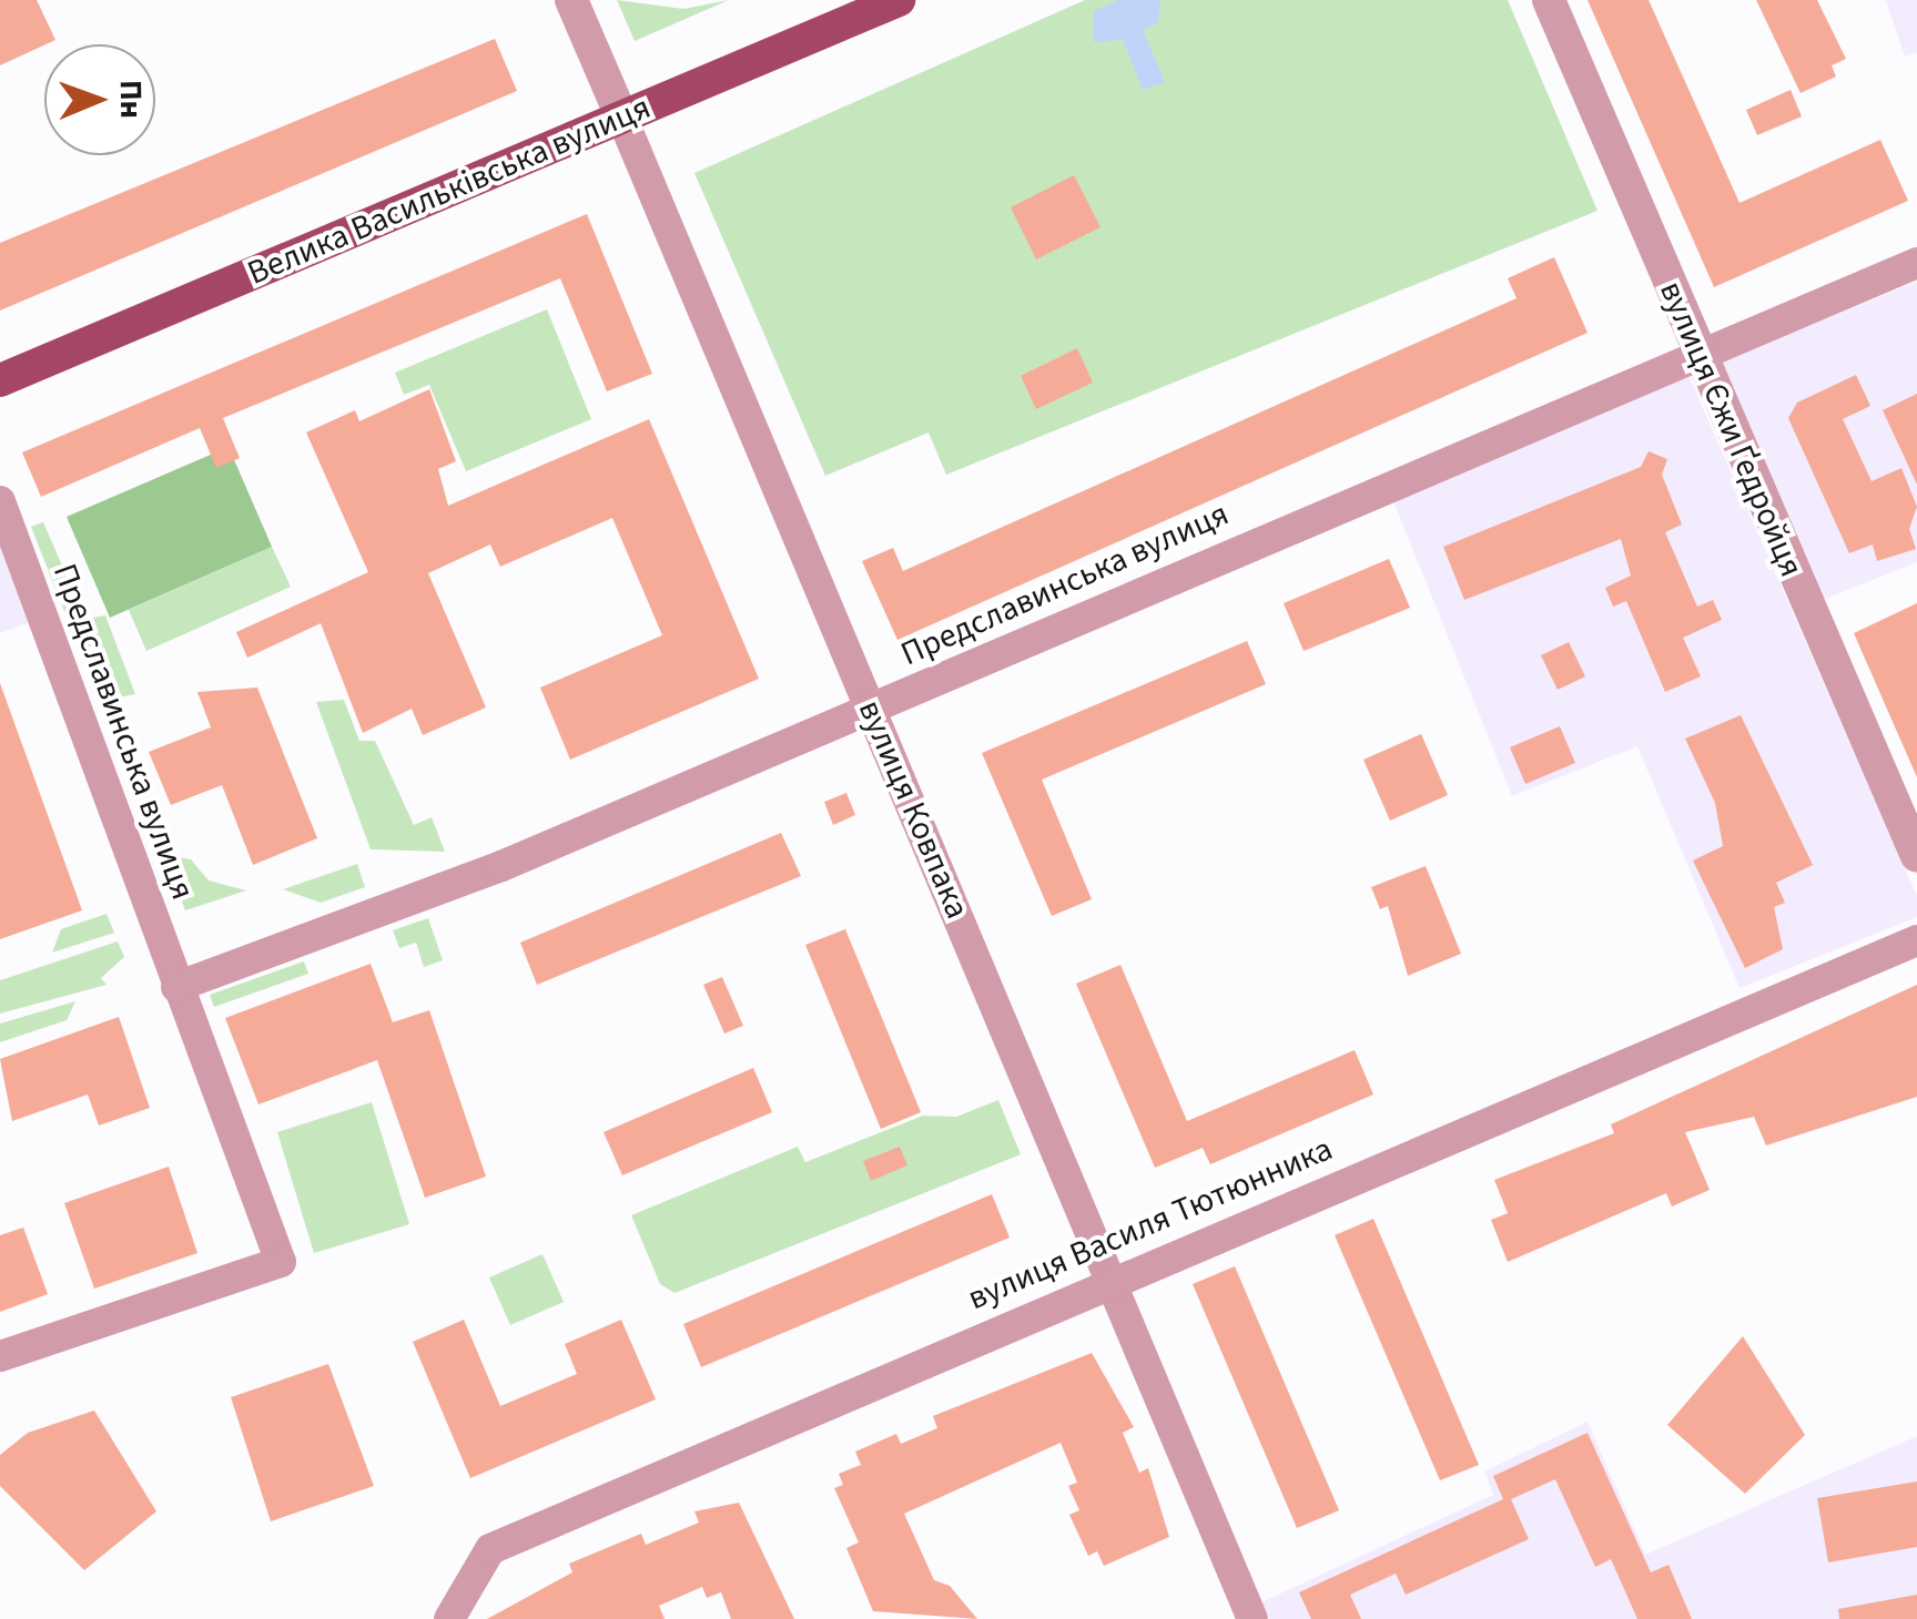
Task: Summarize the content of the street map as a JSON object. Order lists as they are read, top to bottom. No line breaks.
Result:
{"streets":{"main road":["Велика Васильківська вулиця"],"street":["вулиця Єжи Ґедройця","Предславинська вулиця","вулиця Ковпака","вулиця Василя Тютюнника"]},"crossings":[["Велика Васильківська вулиця","вулиця Ковпака"],["вулиця Єжи Ґедройця","Предславинська вулиця"],["Предславинська вулиця","вулиця Ковпака"],["вулиця Ковпака","вулиця Василя Тютюнника"]],"north":"right"}
